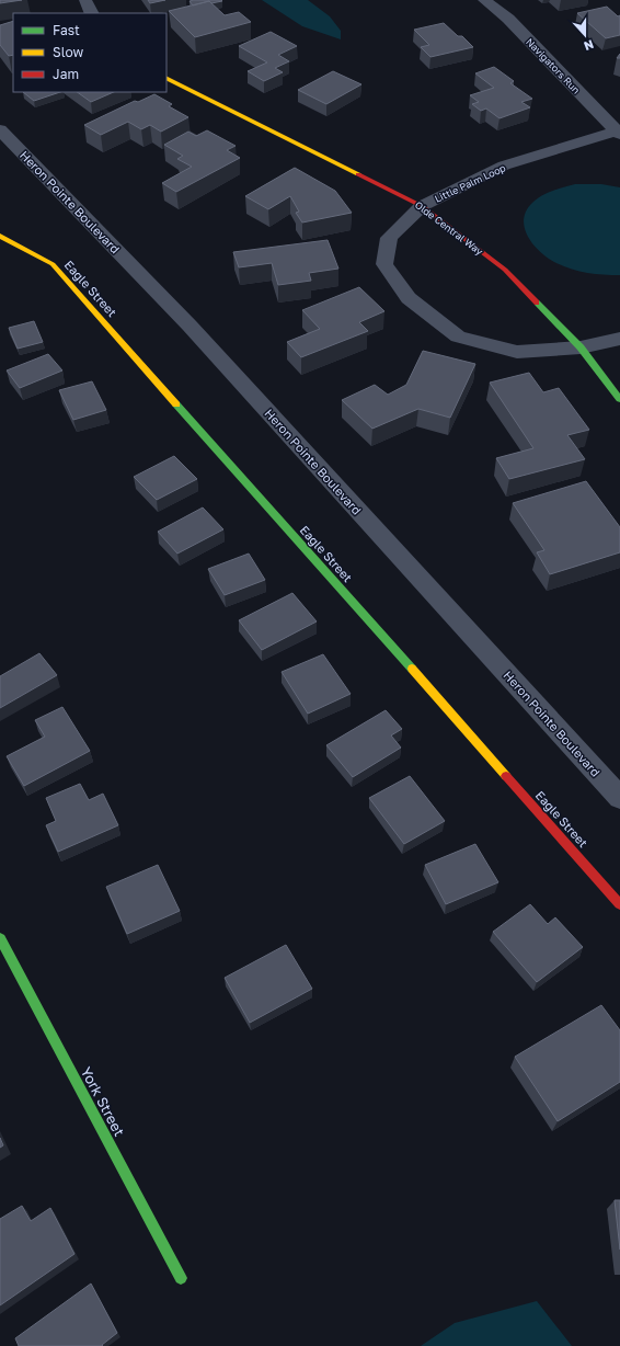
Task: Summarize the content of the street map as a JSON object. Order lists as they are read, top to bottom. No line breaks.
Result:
{"streets":{"street":["Navigators Run","Little Palm Loop","Heron Pointe Boulevard","Olde Central Way","Eagle Street","York Street"]},"crossings":[["Navigators Run","Little Palm Loop"],["Little Palm Loop","Olde Central Way"]],"legend":["Fast","Slow","Jam"],"north":"bottom"}
